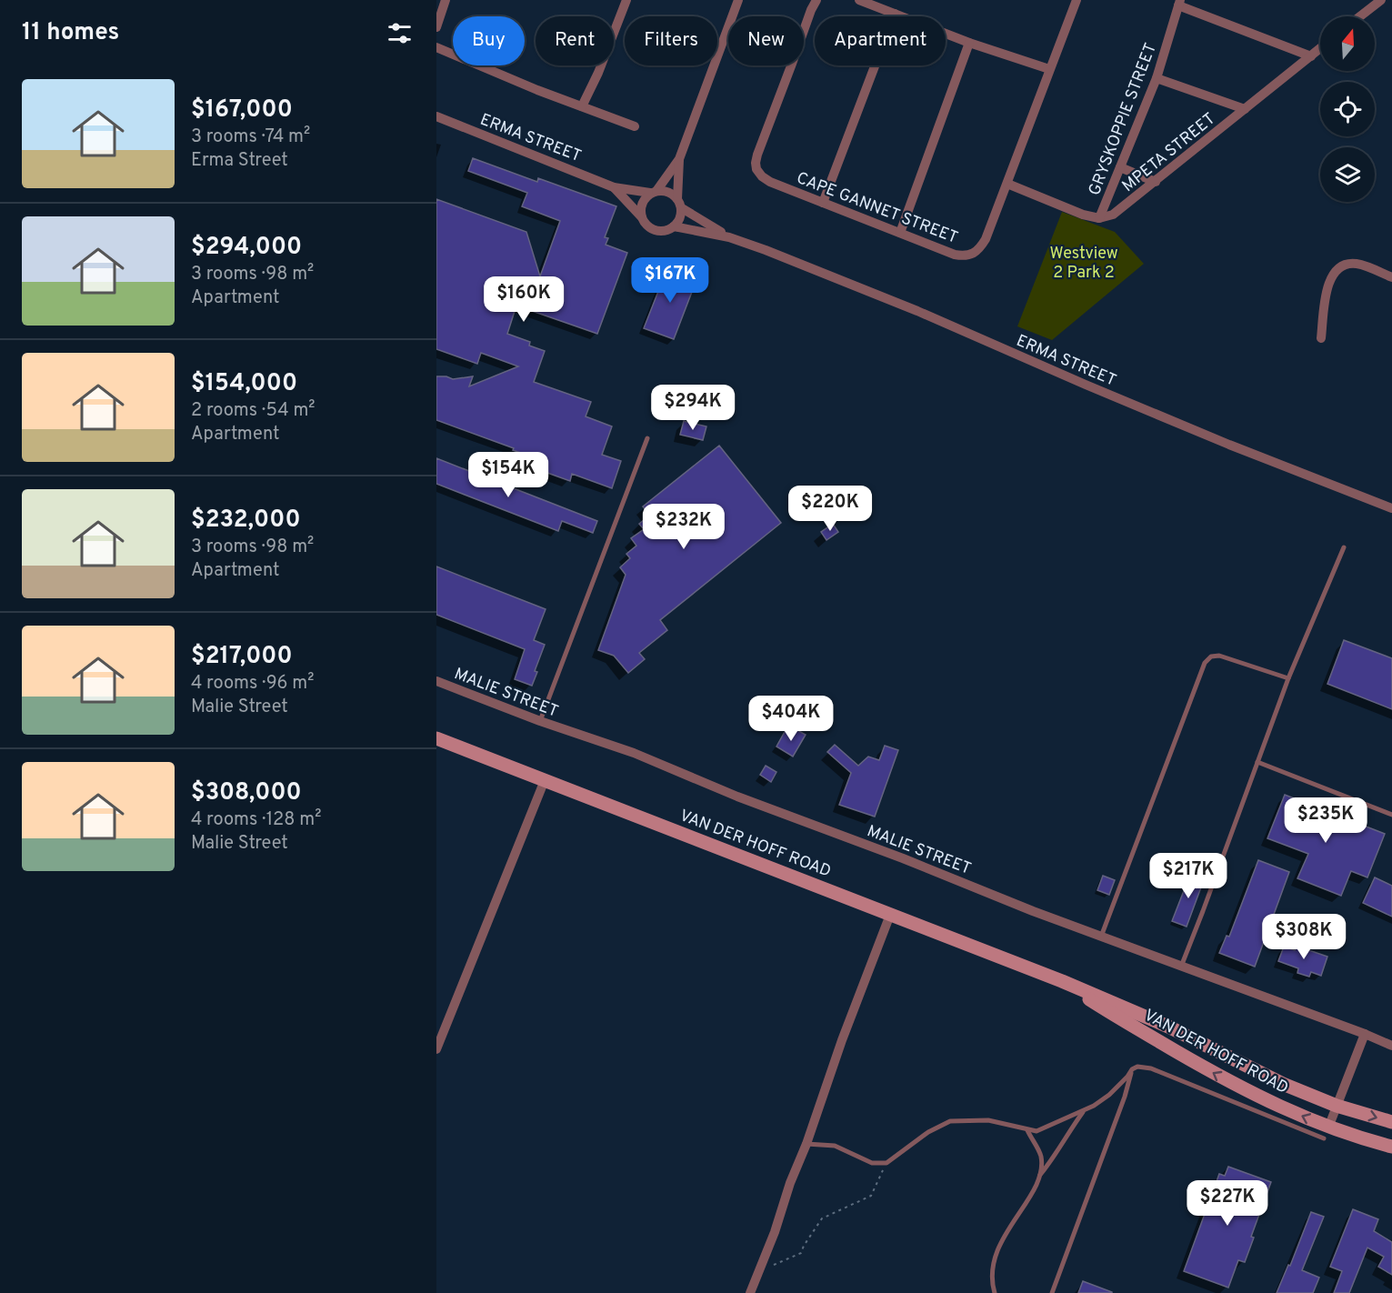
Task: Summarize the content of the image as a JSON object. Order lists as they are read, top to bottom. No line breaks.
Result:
{"streets":{"main road":["VAN DER HOFF ROAD"],"street":["GRYSKOPPIE STREET","ERMA STREET","MPETA STREET","CAPE GANNET STREET","MALIE STREET"]},"crossings":[["GRYSKOPPIE STREET","MPETA STREET"]],"parks":["Westview 2 Park 2"],"north":"top","page":{"heading":"11 homes","chip":["Buy","Rent","Filters","New","Apartment"],"list":[{"name":"$167,000","note":"3 rooms · 74 m² · Erma Street"},{"name":"$294,000","note":"3 rooms · 98 m² · Apartment"},{"name":"$154,000","note":"2 rooms · 54 m² · Apartment"},{"name":"$232,000","note":"3 rooms · 98 m² · Apartment"},{"name":"$217,000","note":"4 rooms · 96 m² · Malie Street"},{"name":"$308,000","note":"4 rooms · 128 m² · Malie Street"}],"price":["$167K","$160K","$294K","$154K","$220K","$232K","$404K","$235K","$217K","$308K","$227K"]}}
